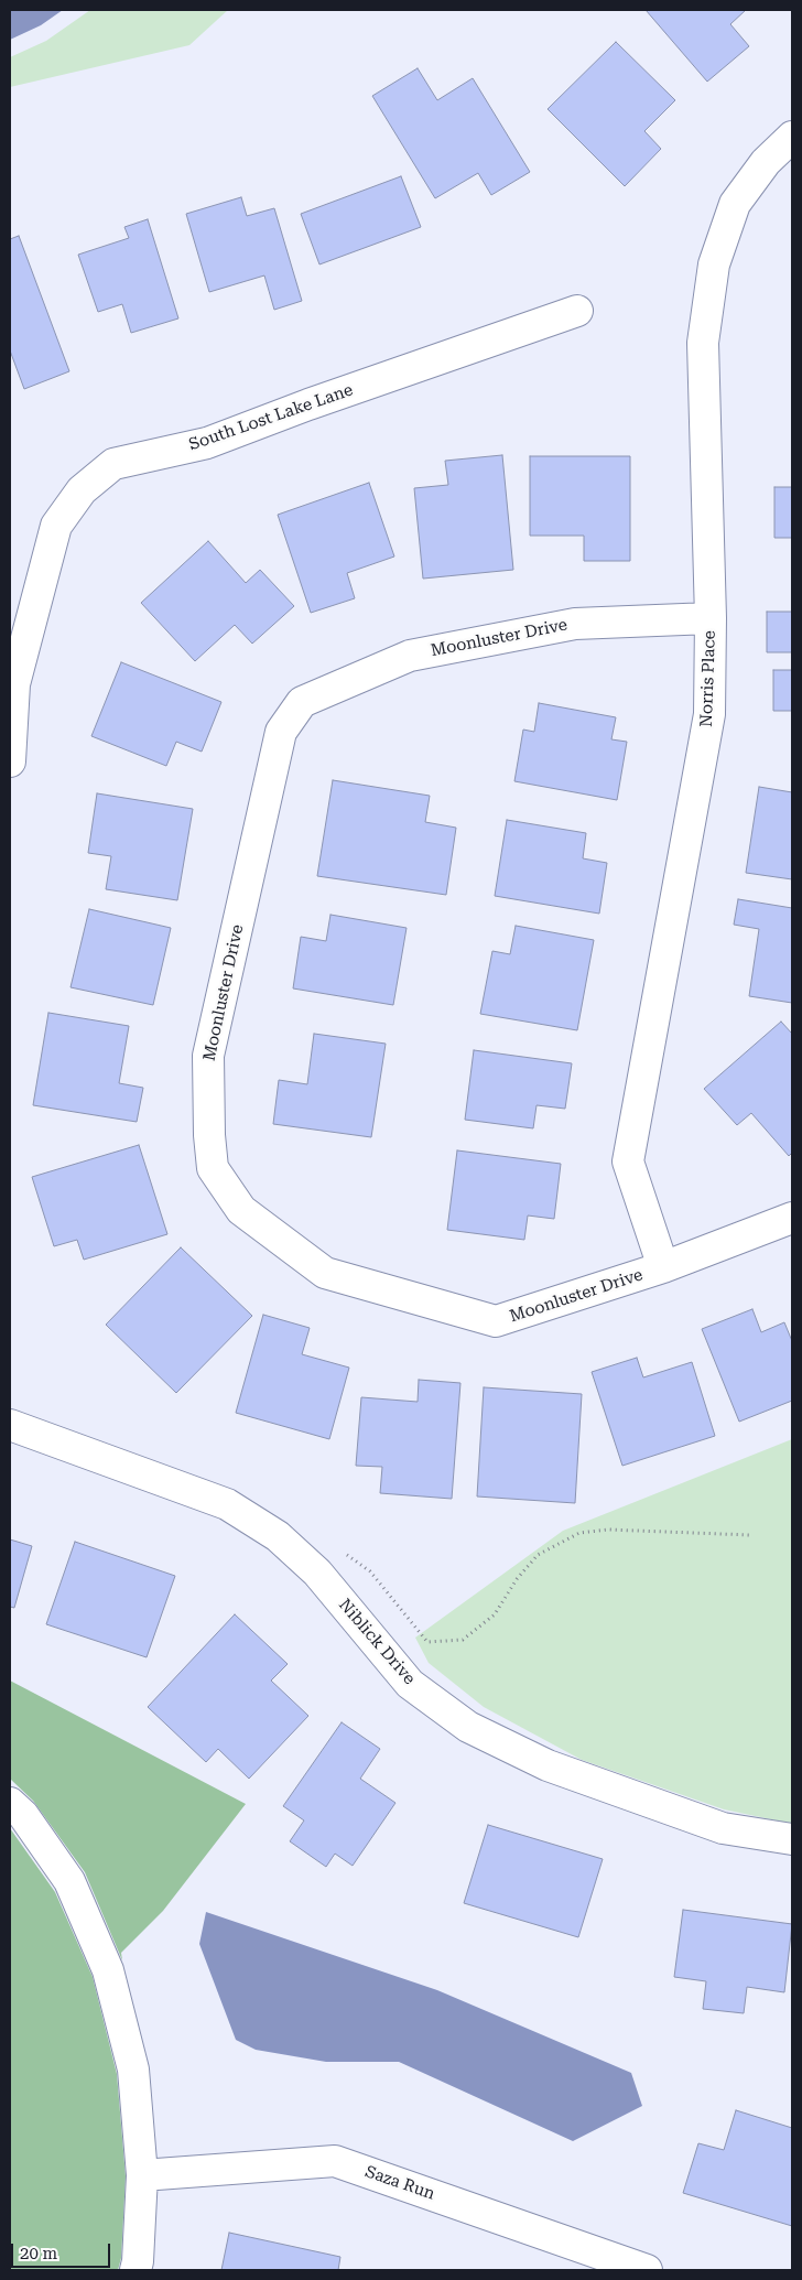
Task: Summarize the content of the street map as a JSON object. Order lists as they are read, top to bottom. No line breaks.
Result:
{"streets":{"street":["South Lost Lake Lane","Moonluster Drive","Norris Place","Niblick Drive","Saza Run"]},"crossings":[["Moonluster Drive","Norris Place"]],"scale_bar":"20 m"}
